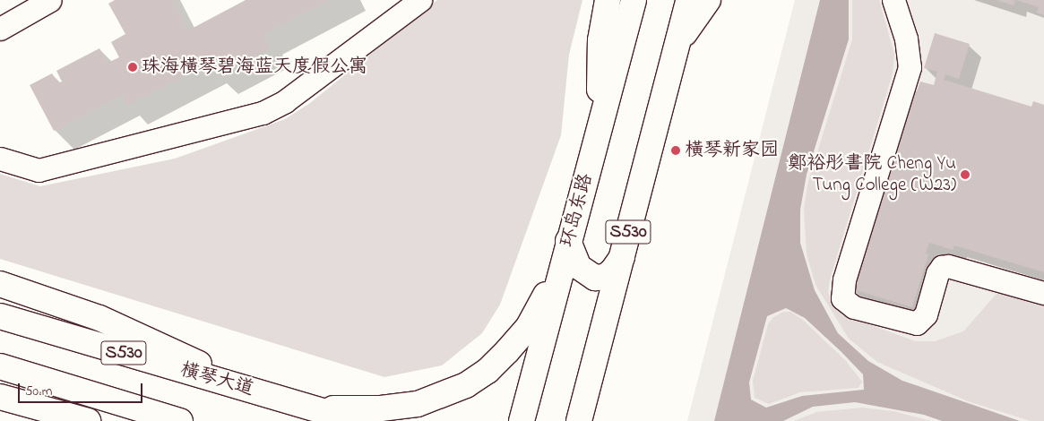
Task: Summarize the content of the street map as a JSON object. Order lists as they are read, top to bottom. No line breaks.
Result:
{"streets":{"main road":["环岛东路","S530","横琴大道"]},"places":["珠海横琴碧海蓝天度假公寓","横琴新家园","鄭裕彤書院 Cheng Yu Tung College (W23)"],"scale_bar":"50 m"}
